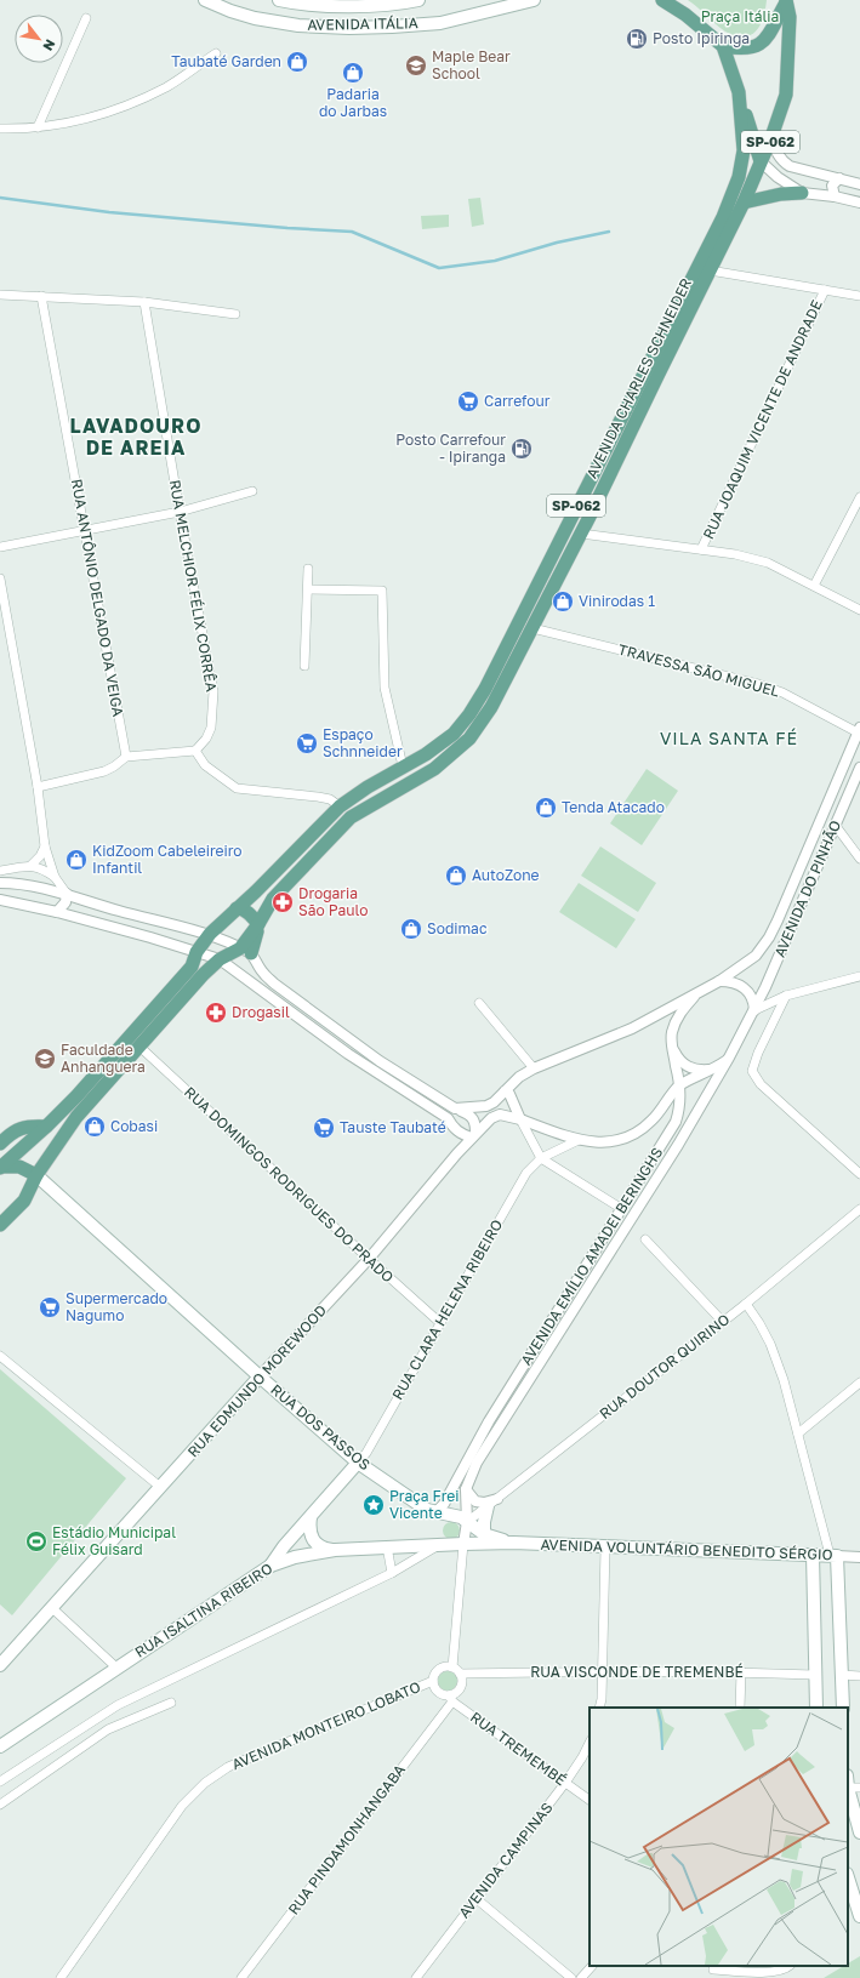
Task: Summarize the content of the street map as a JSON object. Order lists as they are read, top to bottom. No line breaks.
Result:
{"streets":{"main road":["AVENIDA ITÁLIA","SP-062","AVENIDA CHARLES SCHNEIDER","RUA EDMUNDO MOREWOOD","RUA DOS PASSOS","AVENIDA VOLUNTÁRIO BENEDITO SÉRGIO","RUA ISALTINA RIBEIRO"],"street":["RUA JOAQUIM VICENTE DE ANDRADE","RUA MELCHIOR FÉLIX CORRÊA","RUA ANTÔNIO DELGADO DA VEIGA","TRAVESSA SÃO MIGUEL","AVENIDA DO PINHÃO","RUA DOMINGOS RODRIGUES DO PRADO","AVENIDA EMÍLIO AMADEI BERINGHS","RUA CLARA HELENA RIBEIRO","RUA DOUTOR QUIRINO","RUA VISCONDE DE TREMENBÉ","AVENIDA MONTEIRO LOBATO","RUA TREMEMBÉ","RUA PINDAMONHANGABA","AVENIDA CAMPINAS"]},"crossings":[["SP-062","AVENIDA CHARLES SCHNEIDER"],["SP-062","RUA DOS PASSOS"],["AVENIDA CHARLES SCHNEIDER","TRAVESSA SÃO MIGUEL"],["AVENIDA CHARLES SCHNEIDER","RUA DOMINGOS RODRIGUES DO PRADO"],["AVENIDA CHARLES SCHNEIDER","RUA DOS PASSOS"],["AVENIDA DO PINHÃO","AVENIDA EMÍLIO AMADEI BERINGHS"],["RUA DOMINGOS RODRIGUES DO PRADO","RUA CLARA HELENA RIBEIRO"],["RUA DOMINGOS RODRIGUES DO PRADO","RUA EDMUNDO MOREWOOD"],["AVENIDA EMÍLIO AMADEI BERINGHS","RUA EDMUNDO MOREWOOD"],["AVENIDA EMÍLIO AMADEI BERINGHS","RUA DOS PASSOS"],["RUA CLARA HELENA RIBEIRO","RUA DOS PASSOS"],["RUA DOUTOR QUIRINO","RUA DOS PASSOS"],["RUA DOUTOR QUIRINO","AVENIDA VOLUNTÁRIO BENEDITO SÉRGIO"],["RUA DOUTOR QUIRINO","RUA PINDAMONHANGABA"],["RUA EDMUNDO MOREWOOD","RUA DOS PASSOS"],["RUA DOS PASSOS","AVENIDA VOLUNTÁRIO BENEDITO SÉRGIO"],["RUA DOS PASSOS","RUA PINDAMONHANGABA"],["AVENIDA VOLUNTÁRIO BENEDITO SÉRGIO","RUA ISALTINA RIBEIRO"],["AVENIDA VOLUNTÁRIO BENEDITO SÉRGIO","RUA PINDAMONHANGABA"],["RUA ISALTINA RIBEIRO","RUA PINDAMONHANGABA"],["RUA VISCONDE DE TREMENBÉ","AVENIDA MONTEIRO LOBATO"],["RUA VISCONDE DE TREMENBÉ","RUA TREMEMBÉ"],["RUA VISCONDE DE TREMENBÉ","RUA PINDAMONHANGABA"],["AVENIDA MONTEIRO LOBATO","RUA TREMEMBÉ"],["AVENIDA MONTEIRO LOBATO","RUA PINDAMONHANGABA"],["RUA TREMEMBÉ","RUA PINDAMONHANGABA"],["RUA TREMEMBÉ","AVENIDA CAMPINAS"]],"districts":["LAVADOURO DE AREIA","VILA SANTA FÉ"],"parks":["Praça Itália"],"places":{"fuel station":["Posto Ipiringa","Posto Carrefour - Ipiranga"],"shop":["Taubaté Garden","Padaria do Jarbas","Vinirodas 1","Tenda Atacado","KidZoom Cabeleireiro Infantil","AutoZone","Sodimac","Cobasi"],"school or university":["Maple Bear School","Faculdade Anhanguera"],"supermarket":["Carrefour","Espaço Schnneider","Tauste Taubaté","Supermercado Nagumo"],"pharmacy":["Drogaria São Paulo","Drogasil"],"place":["Praça Frei Vicente"],"sports":["Estádio Municipal Félix Guisard"]},"north":"bottom right"}
